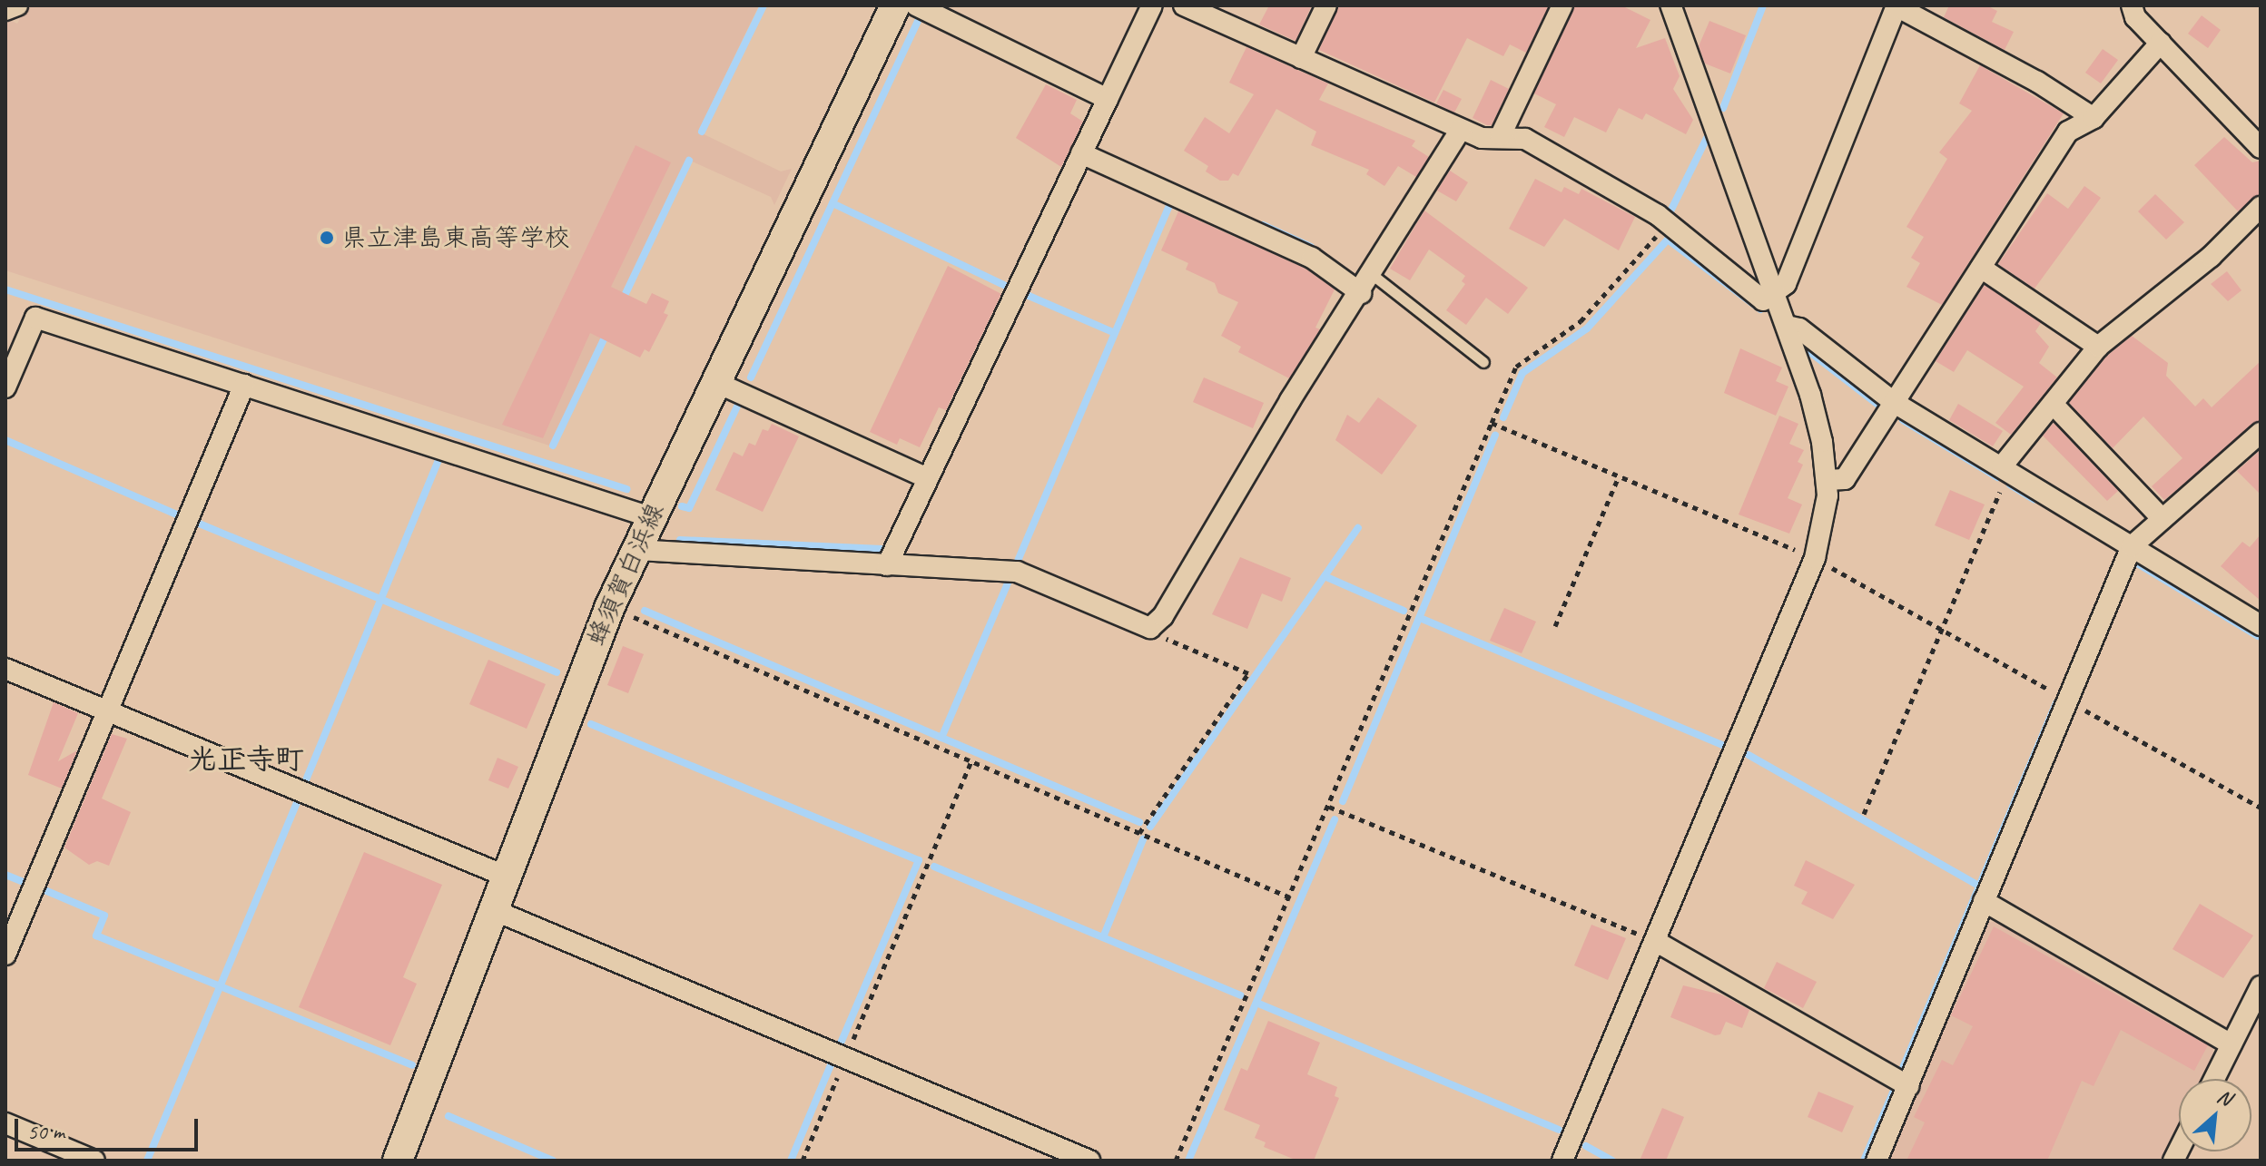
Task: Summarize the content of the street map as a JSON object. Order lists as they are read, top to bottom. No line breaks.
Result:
{"streets":{"main road":["蜂須賀白浜線"]},"districts":["光正寺町"],"places":["県立津島東高等学校"],"scale_bar":"50 m","north":"top right"}
